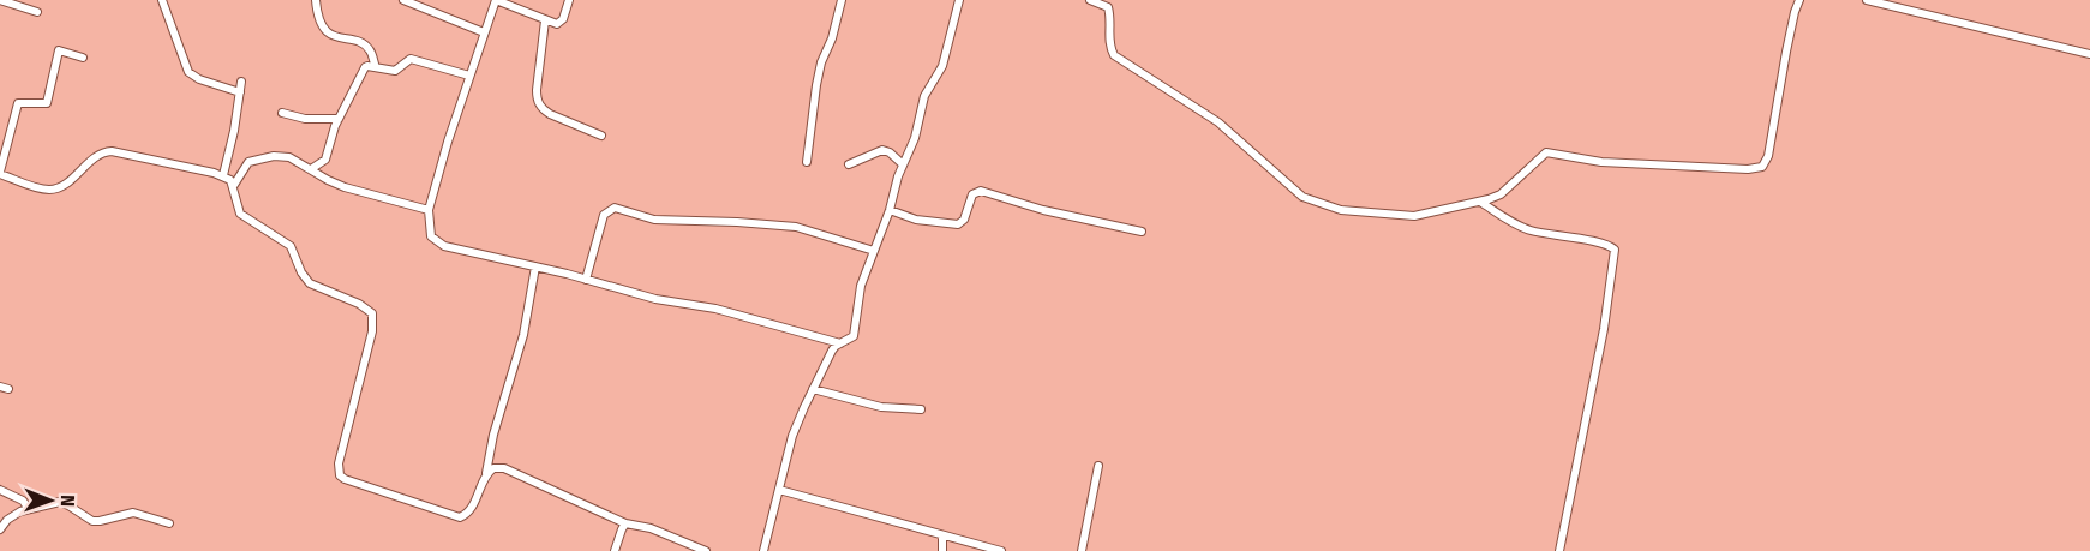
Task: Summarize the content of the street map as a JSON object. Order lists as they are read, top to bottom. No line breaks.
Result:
{"north":"right"}
